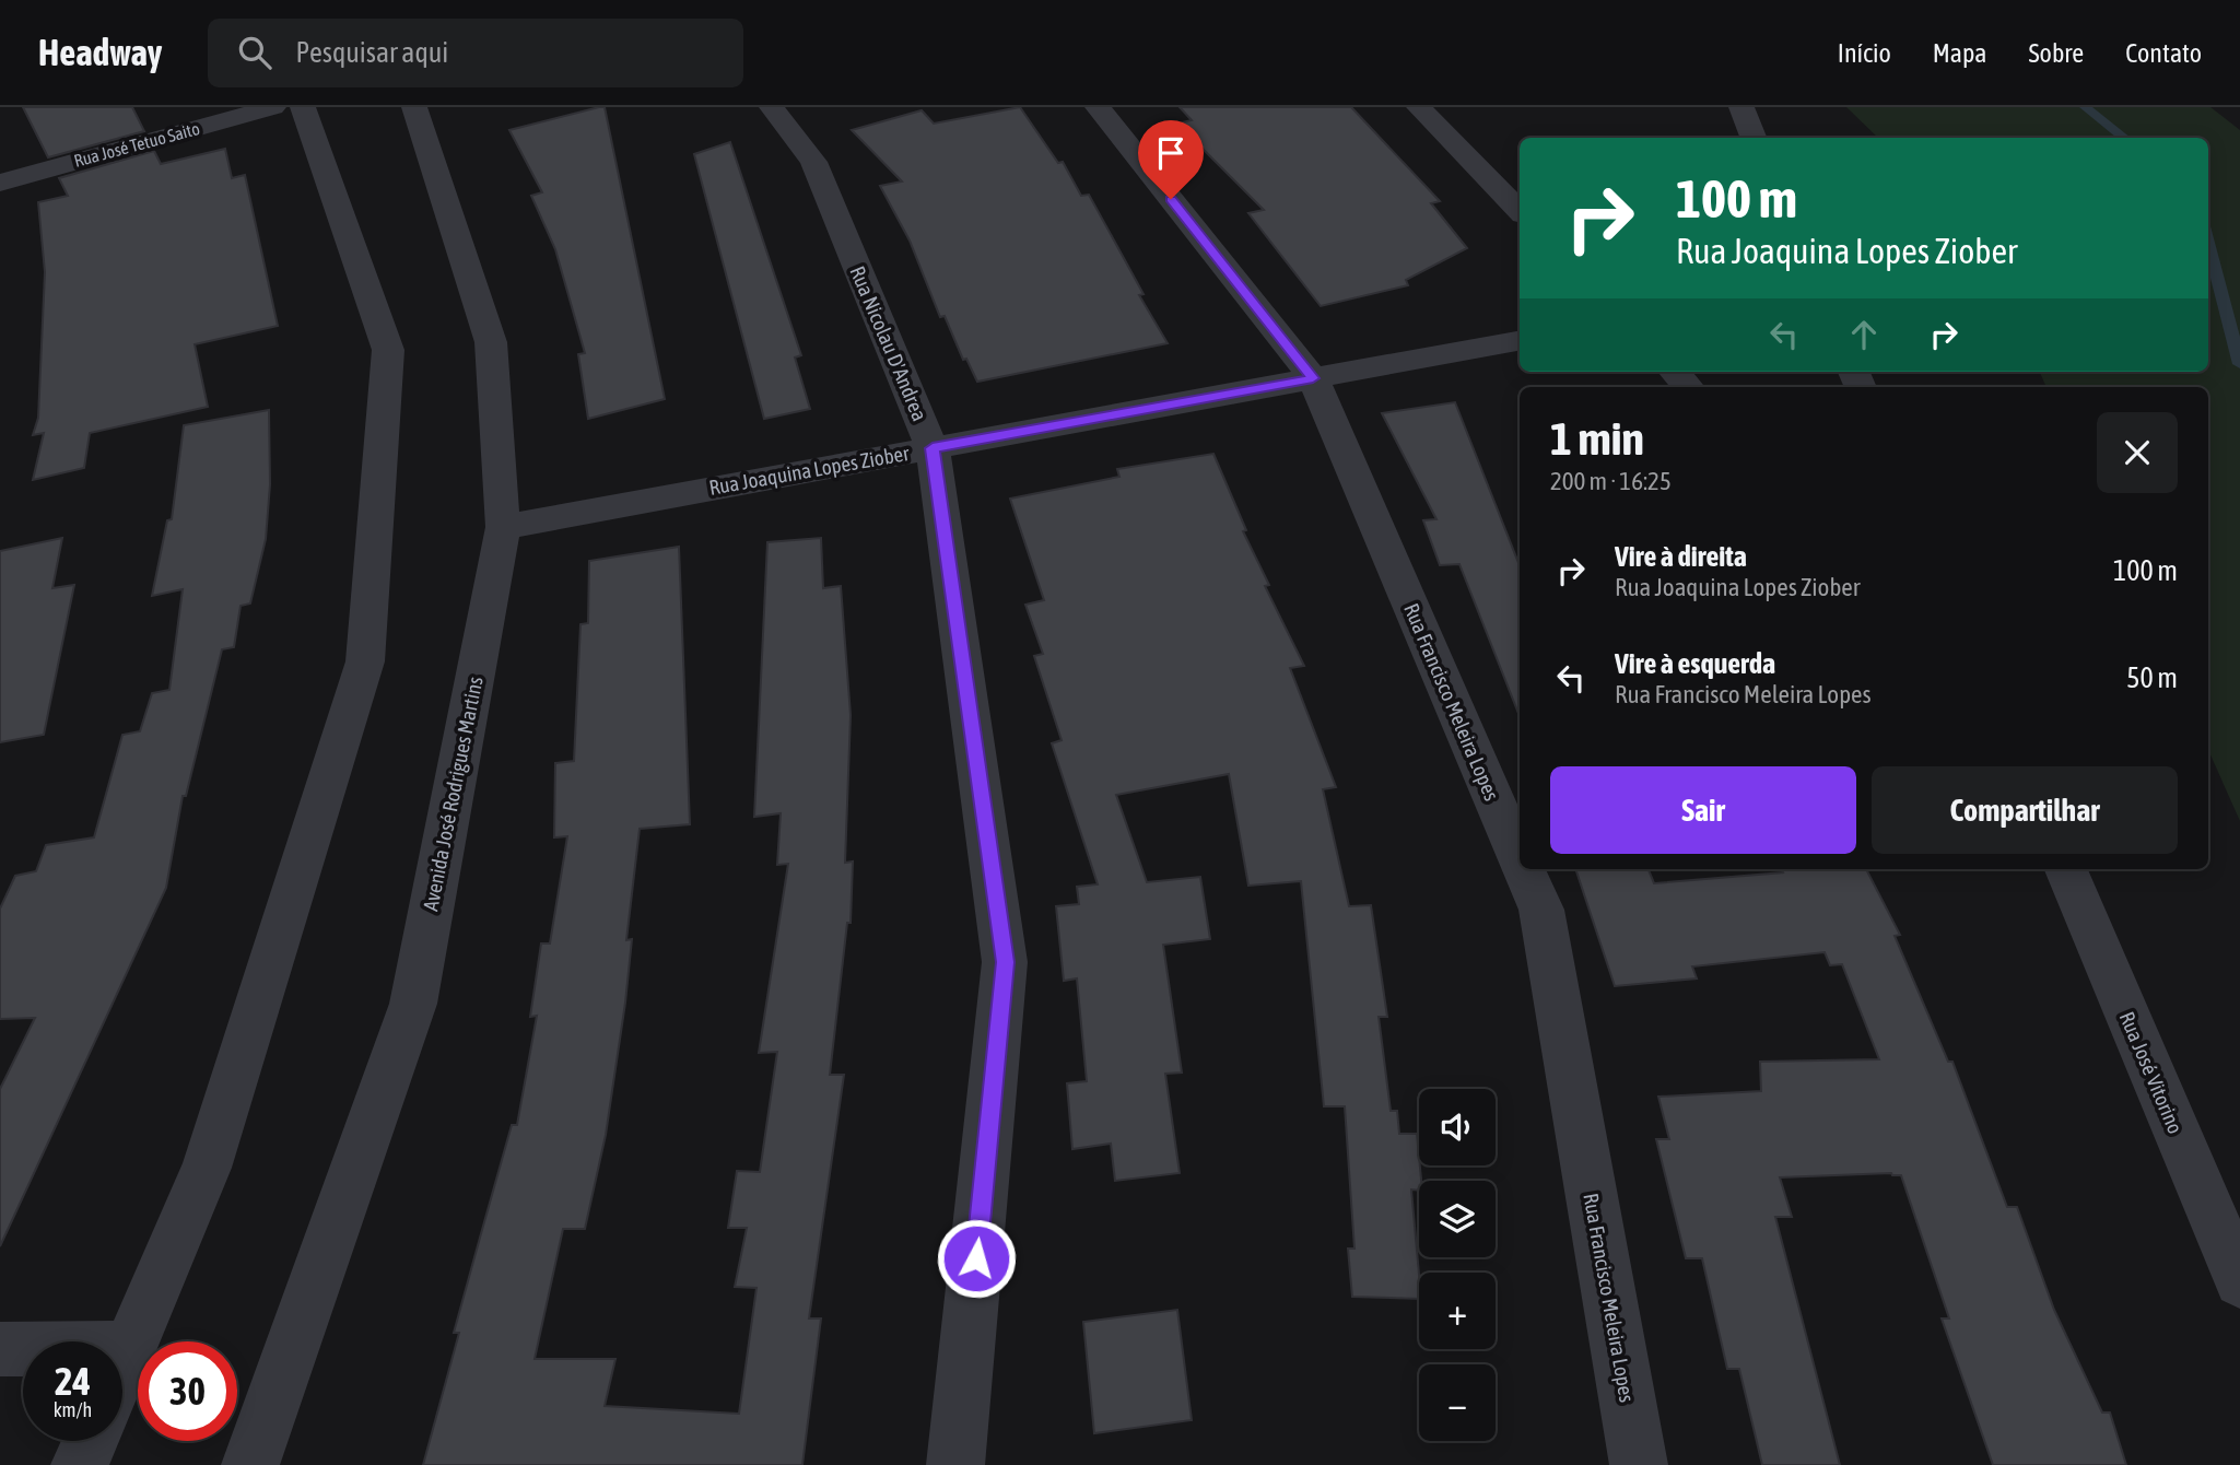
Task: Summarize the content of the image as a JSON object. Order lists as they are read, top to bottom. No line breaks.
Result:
{"streets":{"street":["Rua José Tetuo Saito","Rua Nicolau D'Andrea","Rua Joaquina Lopes Ziober","Rua Francisco Meleira Lopes","Avenida José Rodrigues Martins","Rua José Vitorino"]},"crossings":[["Rua Nicolau D'Andrea","Rua Joaquina Lopes Ziober"],["Rua Joaquina Lopes Ziober","Rua Francisco Meleira Lopes"],["Rua Joaquina Lopes Ziober","Avenida José Rodrigues Martins"]],"page":{"header":"Headway","search":"Pesquisar aqui","nav":["Início","Mapa","Sobre","Contato"],"turn":["100 m","Rua Joaquina Lopes Ziober"],"heading":["1 min","200 m · 16:25"],"list":[{"name":"Vire à direita","note":"Rua Joaquina Lopes Ziober","value":"100 m"},{"name":"Vire à esquerda","note":"Rua Francisco Meleira Lopes","value":"50 m"}],"buttons":["Sair","Compartilhar"],"map_buttons":["+","−"],"speed":"24 km/h","limit":"30"}}
